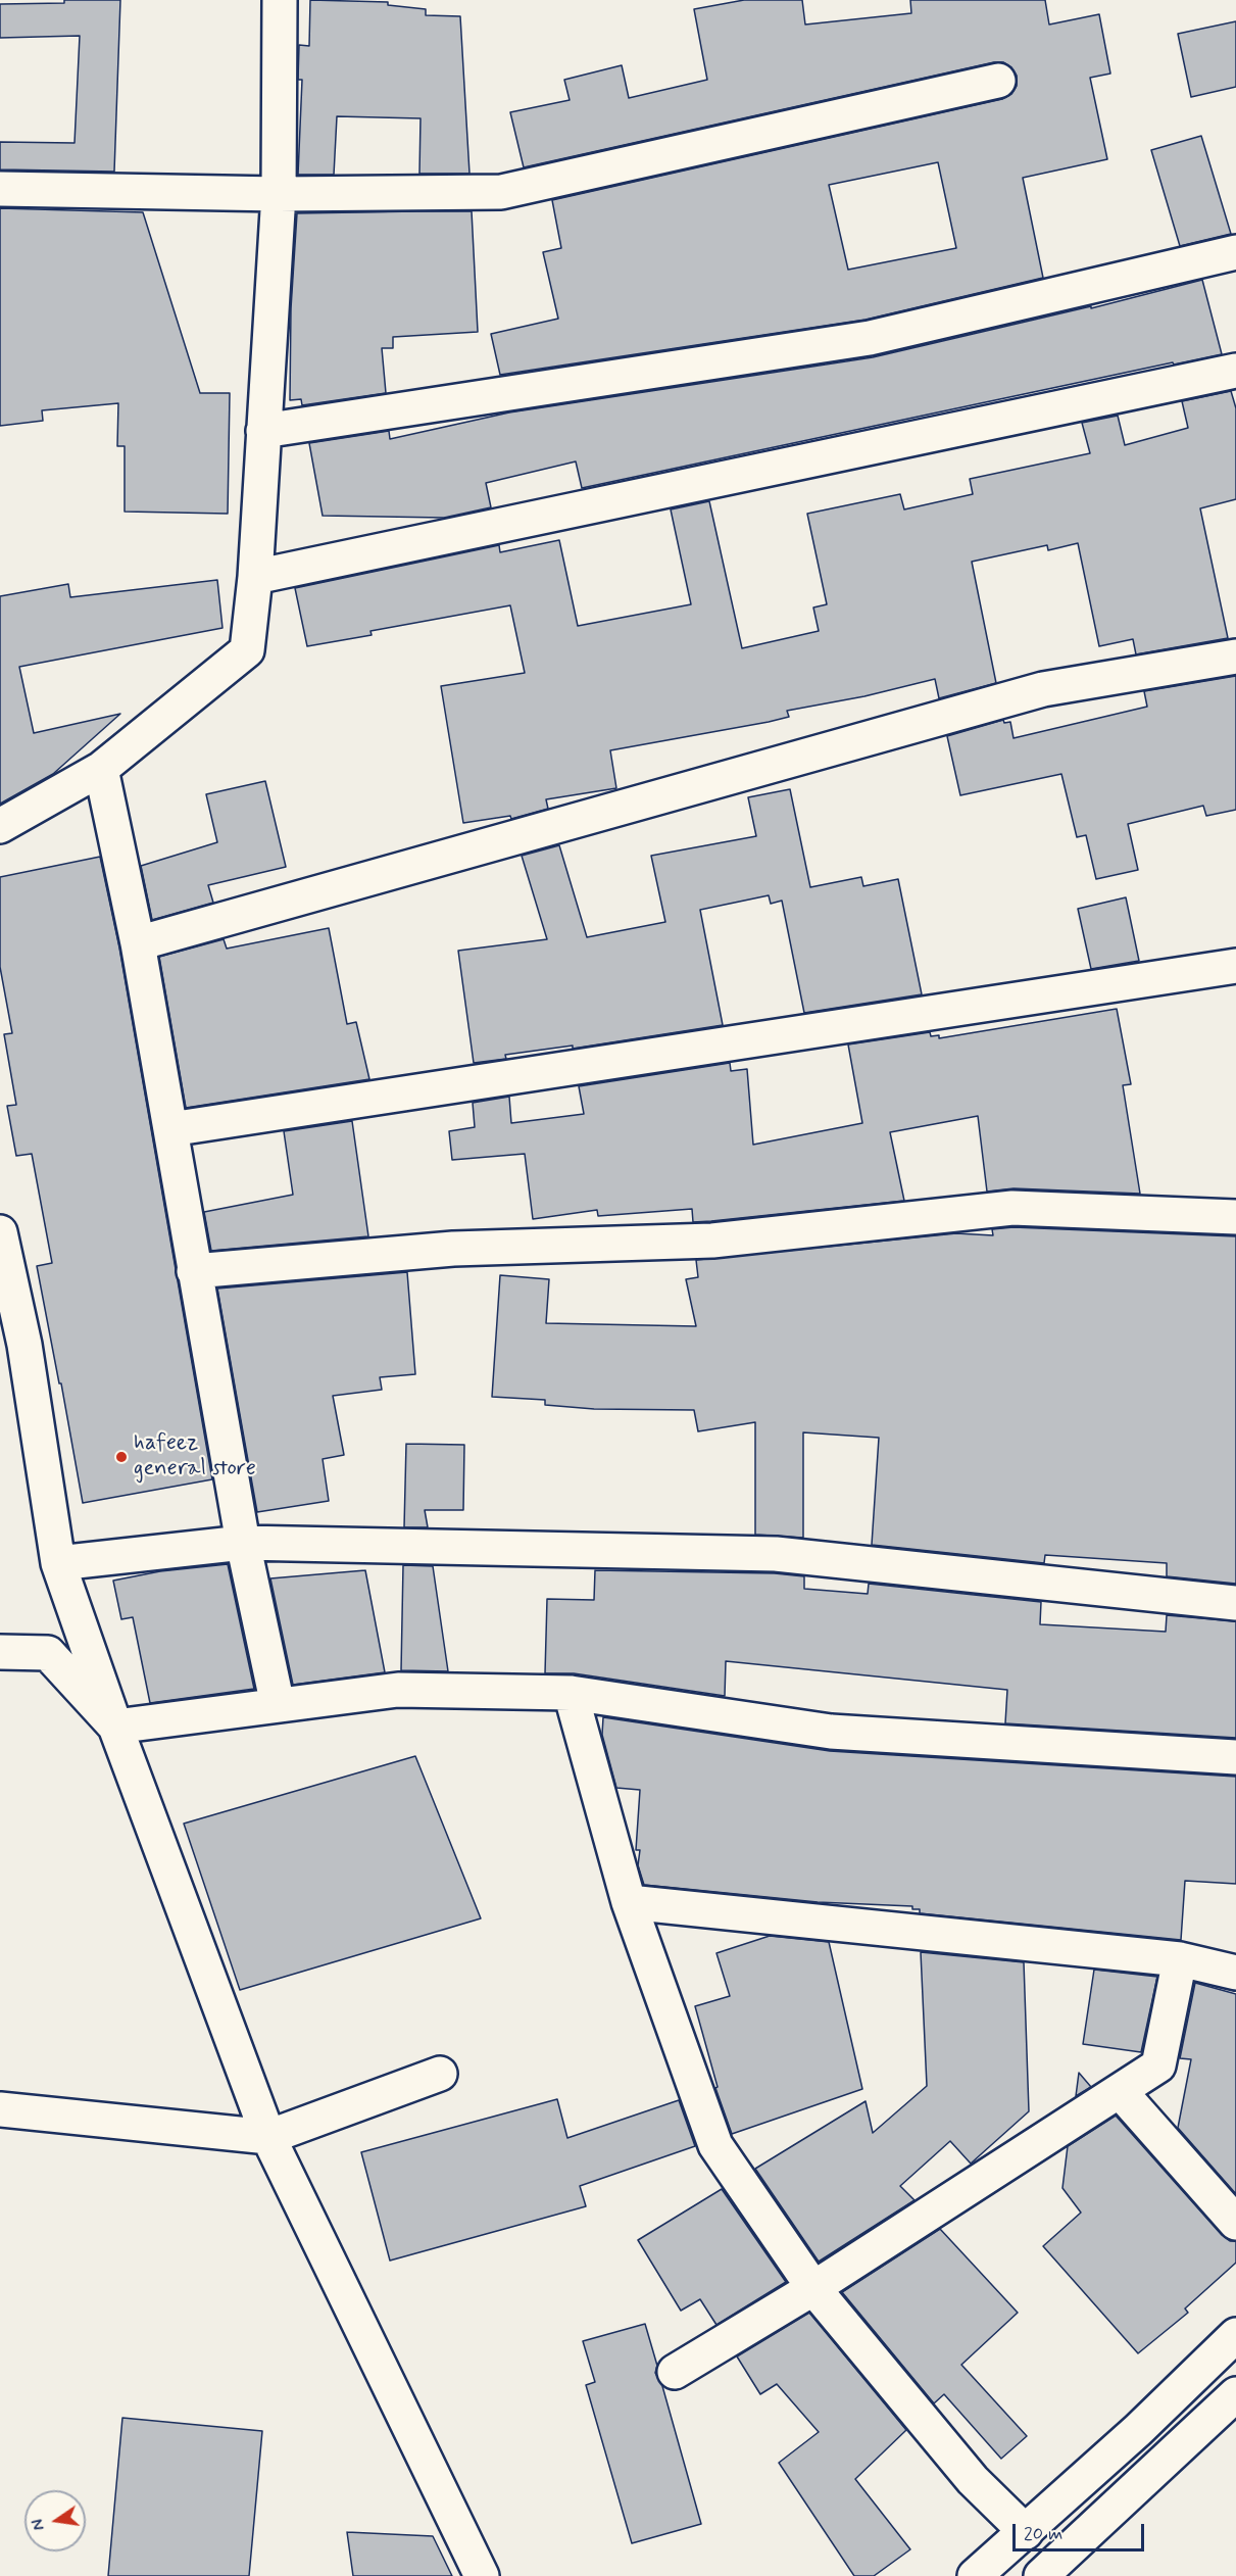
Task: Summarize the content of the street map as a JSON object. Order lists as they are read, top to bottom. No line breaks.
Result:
{"places":["hafeez general store"],"scale_bar":"20 m","north":"left"}
